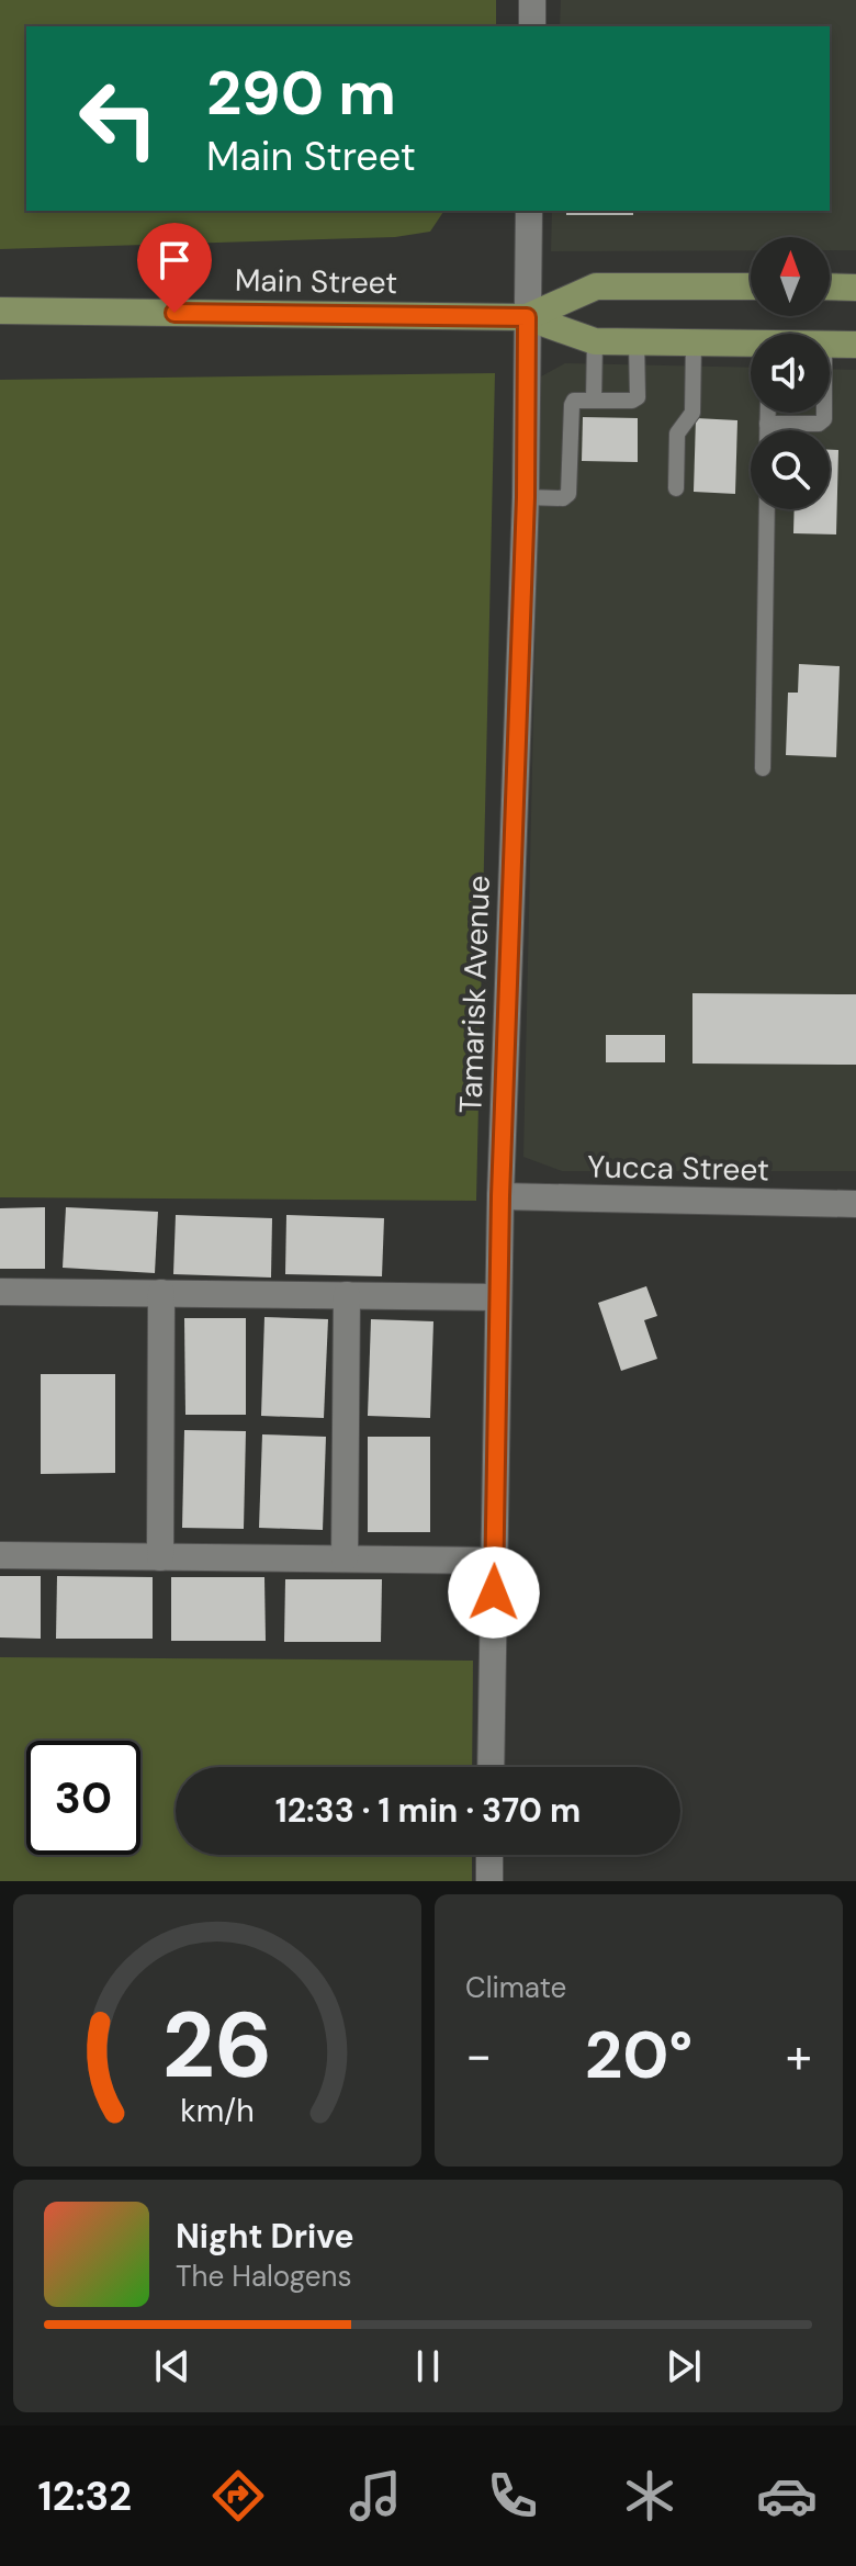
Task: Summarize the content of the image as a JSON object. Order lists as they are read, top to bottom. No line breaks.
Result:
{"streets":{"main road":["Main Street"],"street":["Tamarisk Avenue","Yucca Street"]},"crossings":[["Main Street","Tamarisk Avenue"],["Tamarisk Avenue","Yucca Street"]],"north":"top","page":{"turn":["290 m","Main Street"],"limit":"30","trip":"12:33 · 1 min · 370 m","tile":"Climate","heat":["−","20°","+"],"song":["Night Drive","The Halogens"],"tabs":"12:32","gauge":["26","km/h"]}}
